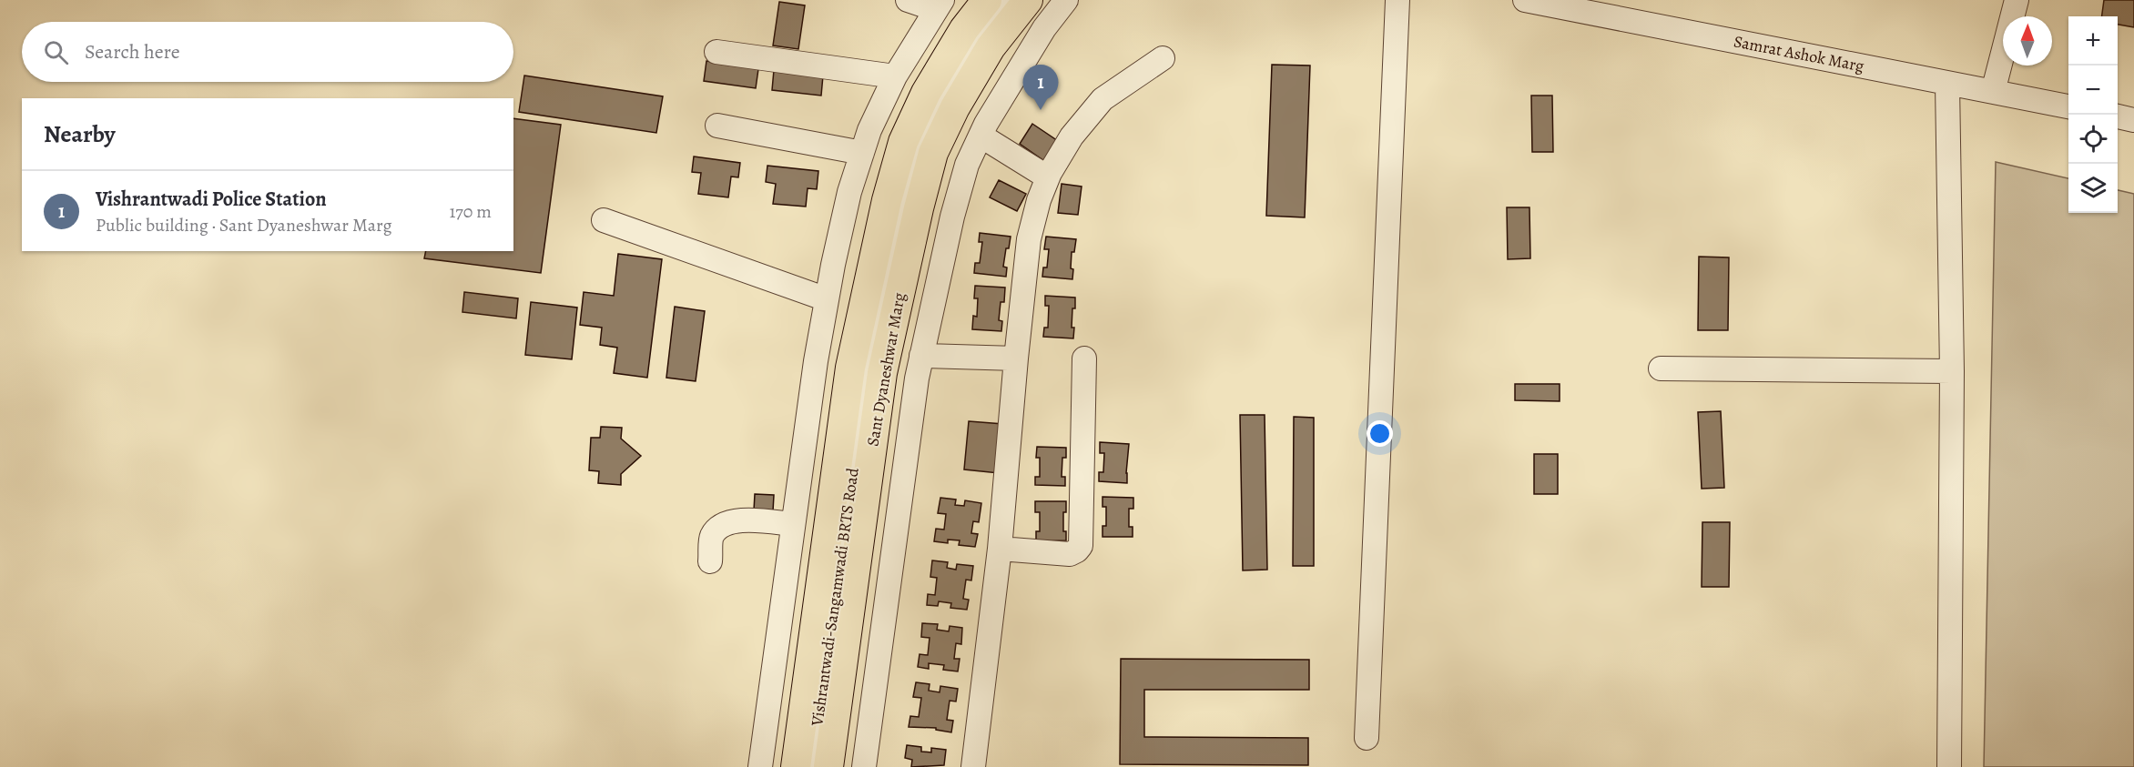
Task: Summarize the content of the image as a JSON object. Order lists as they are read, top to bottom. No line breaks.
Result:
{"streets":{"main road":["Sant Dyaneshwar Marg"],"street":["Samrat Ashok Marg","Vishrantwadi-Sangamwadi BRTS Road"]},"north":"top","page":{"map_buttons":["+","−"],"search":"Search here","pins":"1","heading":"Nearby","list":[{"mark":"1","name":"Vishrantwadi Police Station","note":"Public building · Sant Dyaneshwar Marg","value":"170 m"}]}}
